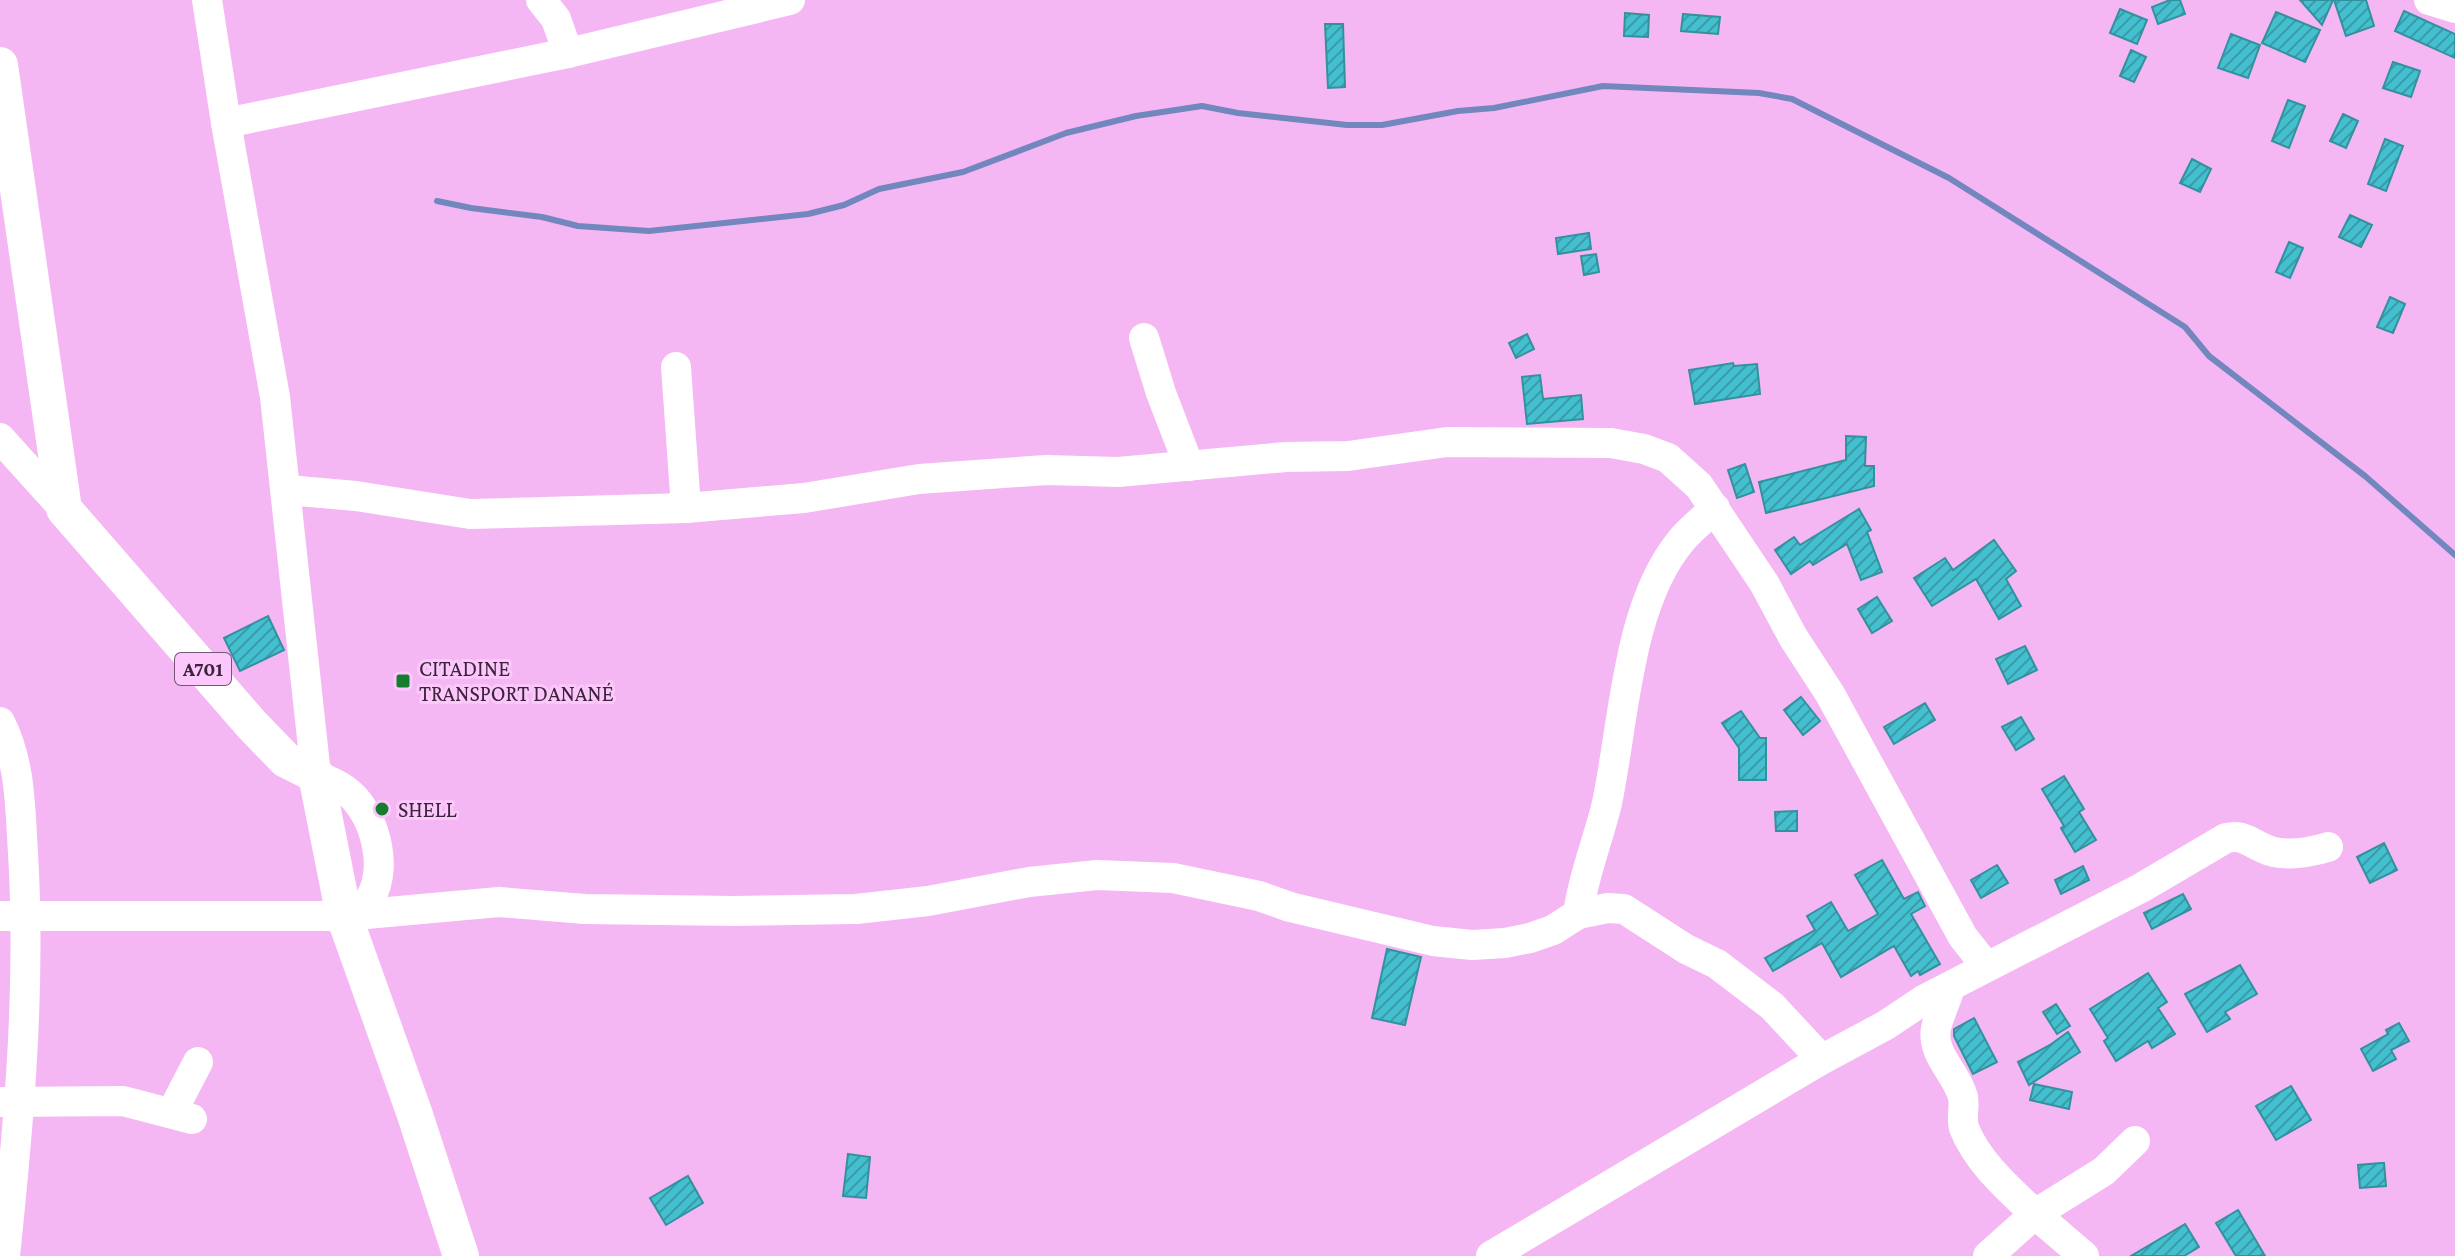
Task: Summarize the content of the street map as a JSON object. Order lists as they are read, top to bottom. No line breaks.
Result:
{"streets":{"main road":["A701"]},"places":{"transit":["CITADINE TRANSPORT DANANÉ"],"other":["SHELL"]}}
